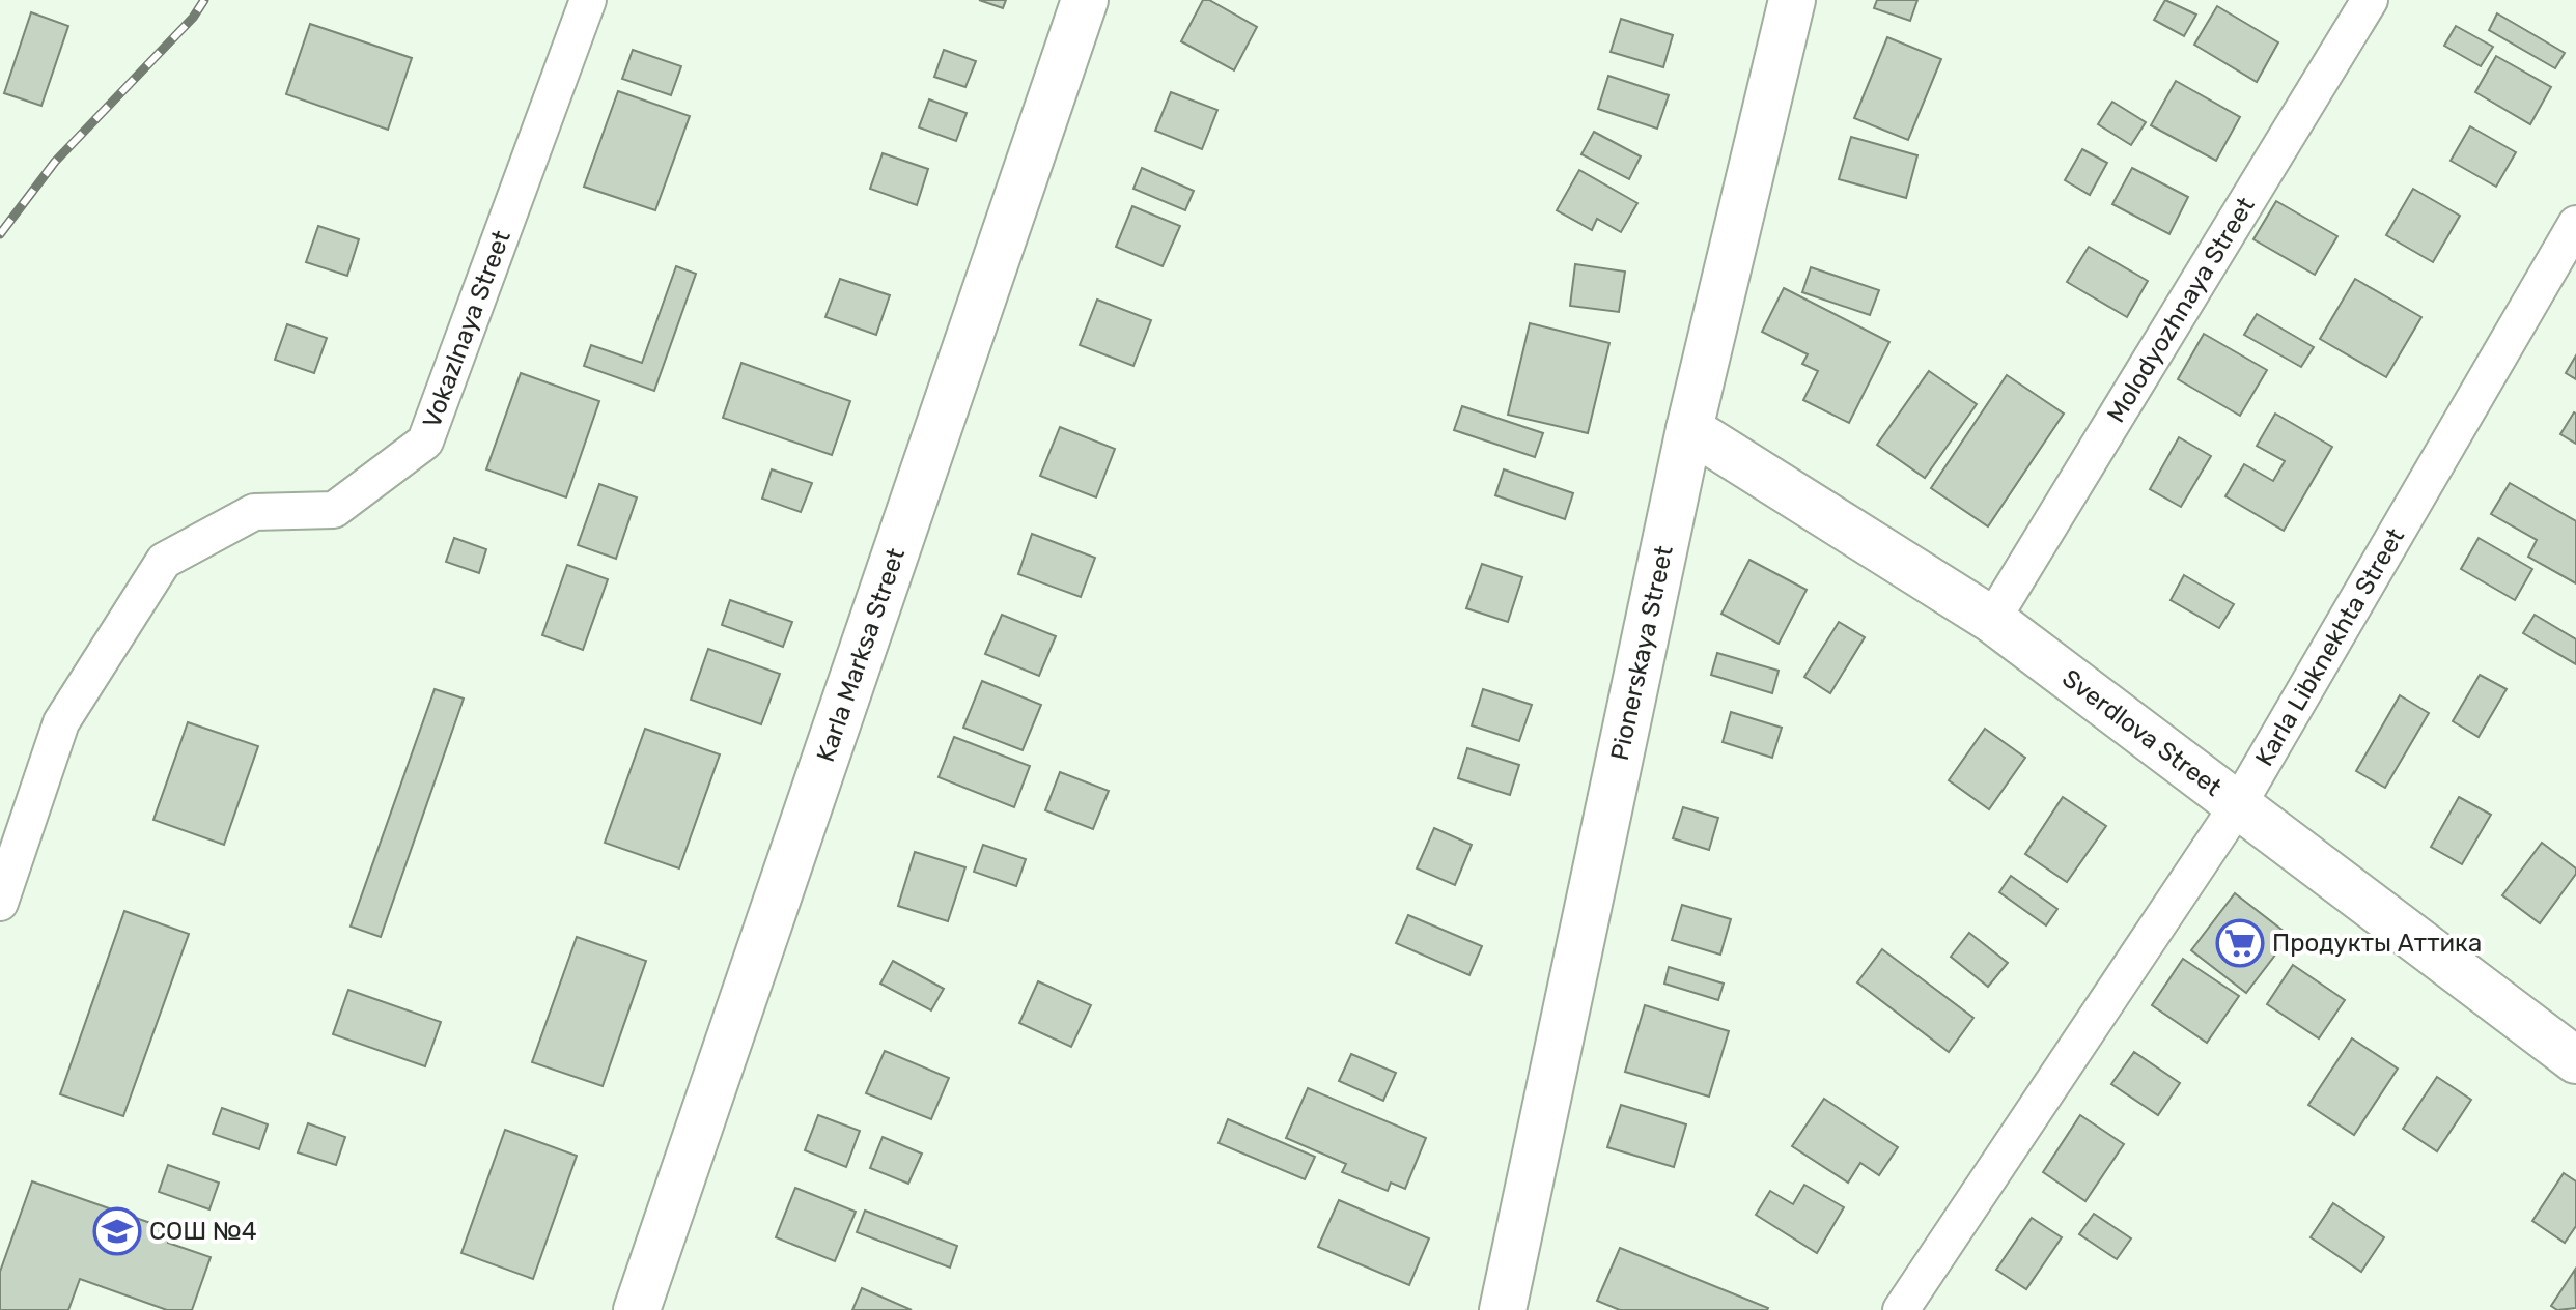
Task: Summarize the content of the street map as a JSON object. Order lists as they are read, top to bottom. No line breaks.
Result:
{"streets":{"street":["Molodyozhnaya Street","Vokazlnaya Street","Karla Libknekhta Street","Pionerskaya Street","Karla Marksa Street","Sverdlova Street"]},"crossings":[["Molodyozhnaya Street","Sverdlova Street"],["Karla Libknekhta Street","Sverdlova Street"],["Pionerskaya Street","Sverdlova Street"]],"places":{"supermarket":["Продукты Аттика"],"school or university":["СОШ №4"]}}
